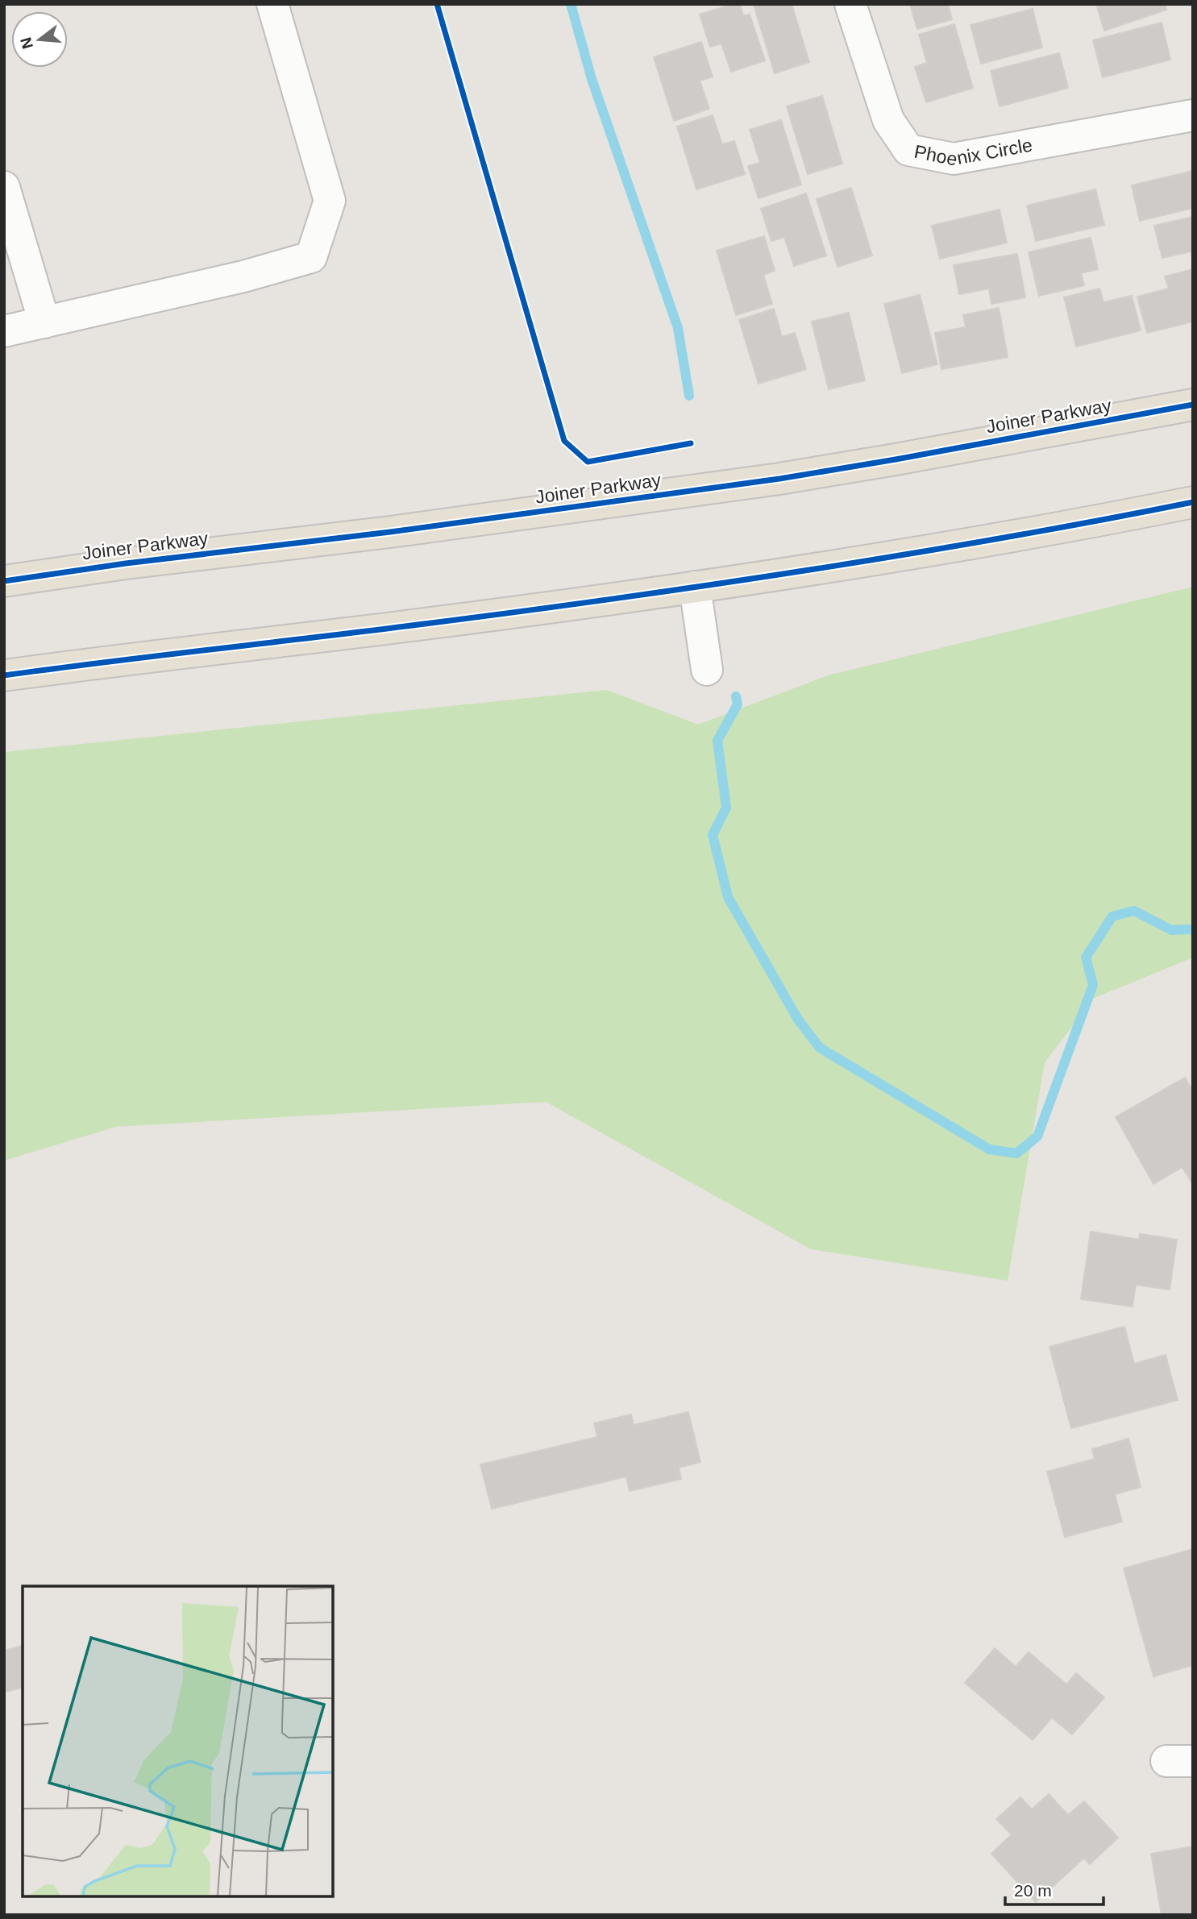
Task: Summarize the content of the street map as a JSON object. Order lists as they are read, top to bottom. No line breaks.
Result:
{"streets":{"main road":["Joiner Parkway"],"street":["Phoenix Circle"]},"scale_bar":"20 m","north":"left"}
